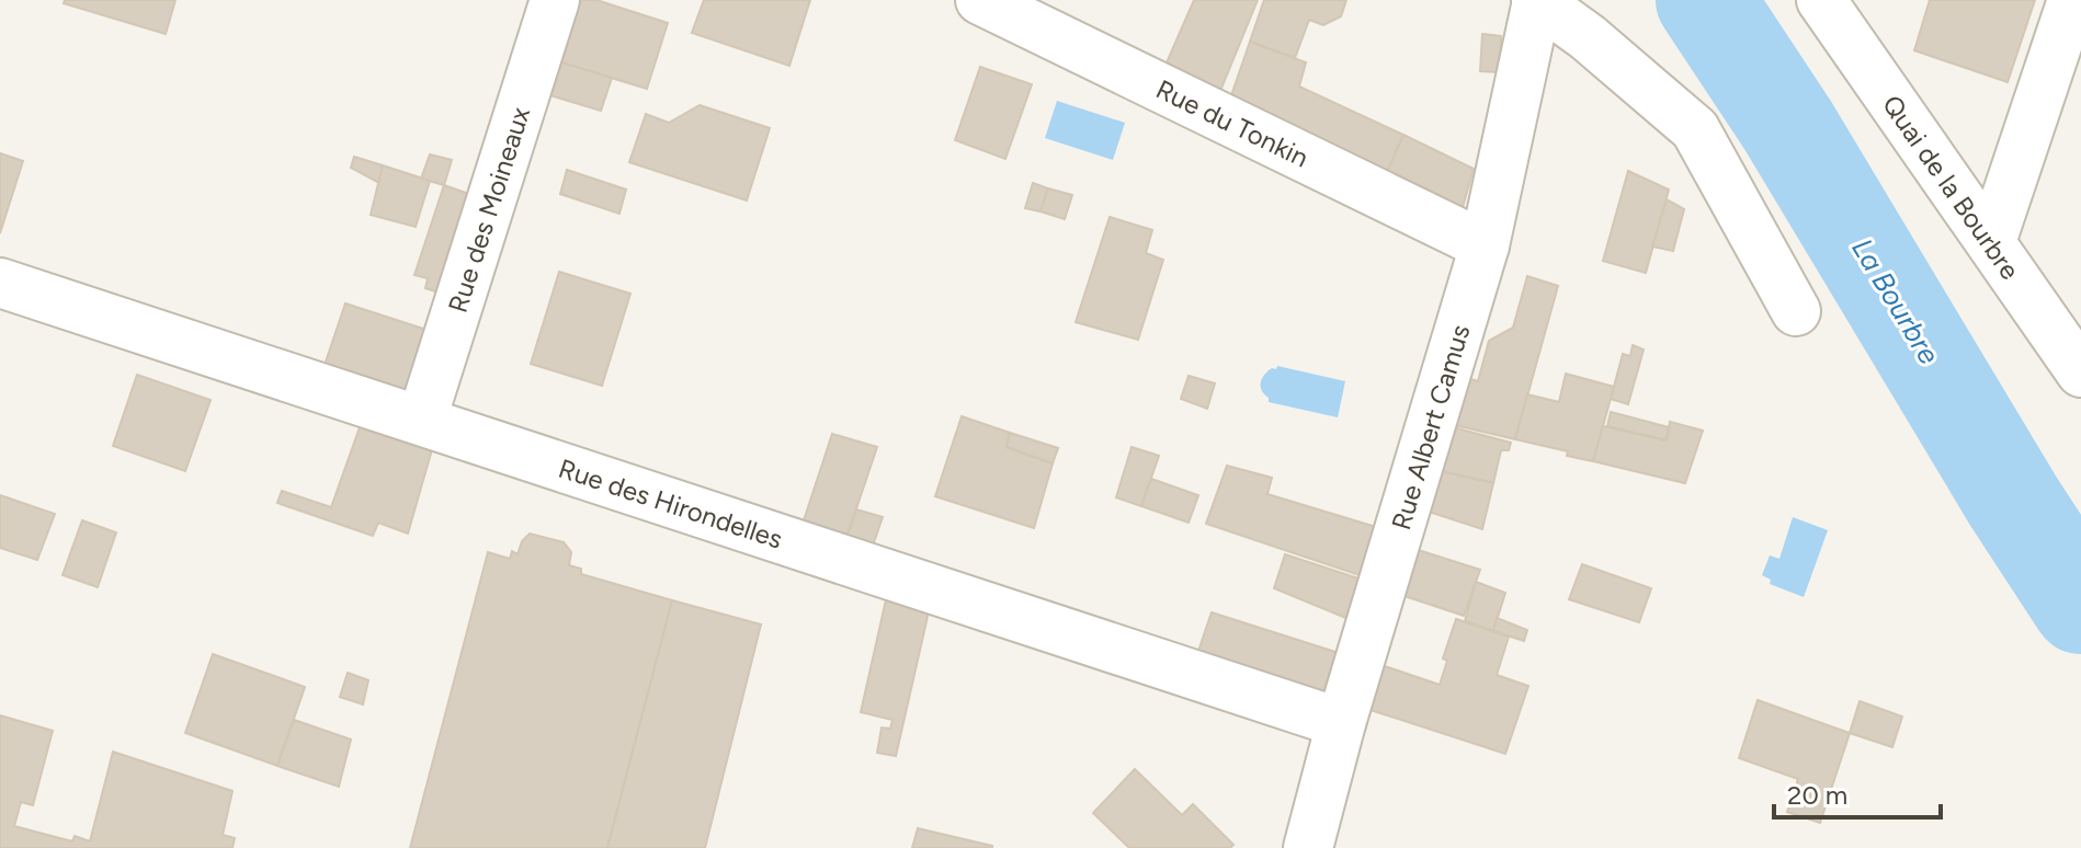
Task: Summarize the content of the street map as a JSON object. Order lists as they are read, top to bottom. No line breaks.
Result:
{"streets":{"street":["Rue du Tonkin","Quai de la Bourbre","Rue des Moineaux","Rue Albert Camus","Rue des Hirondelles"]},"crossings":[["Rue du Tonkin","Rue Albert Camus"],["Rue des Moineaux","Rue des Hirondelles"],["Rue Albert Camus","Rue des Hirondelles"]],"water":["La Bourbre"],"scale_bar":"20 m"}
